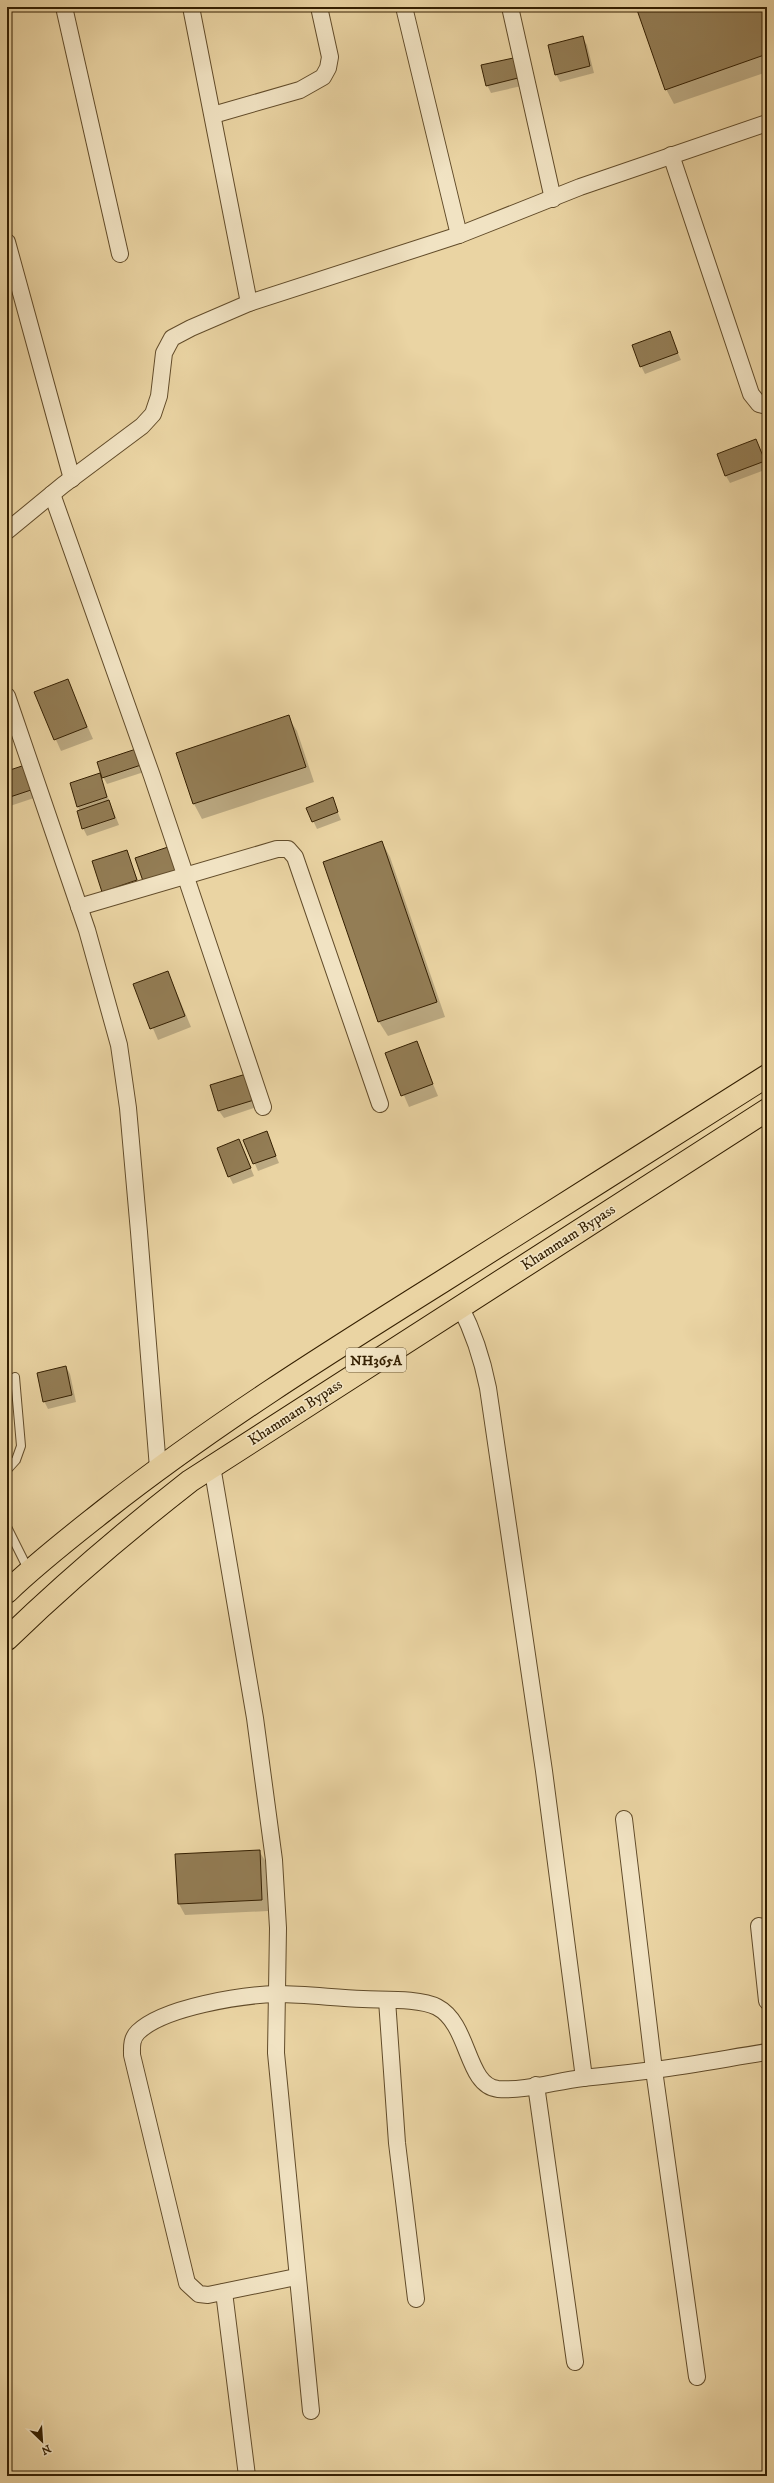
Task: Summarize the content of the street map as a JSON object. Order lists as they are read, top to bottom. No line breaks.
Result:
{"streets":{"highway":["Khammam Bypass","NH365A"]},"north":"bottom right"}
